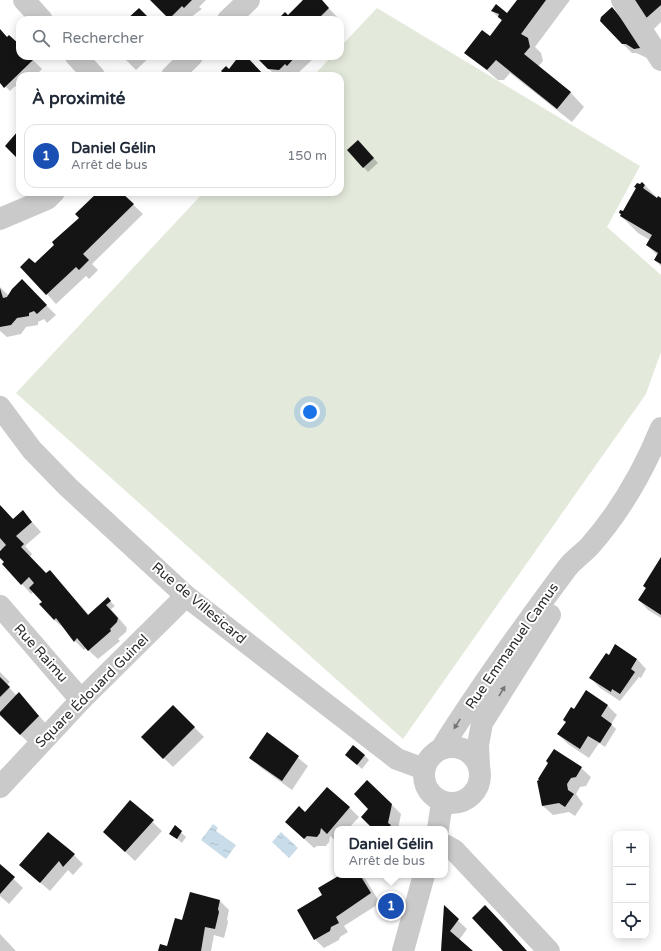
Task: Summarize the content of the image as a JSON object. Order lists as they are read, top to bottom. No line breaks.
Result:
{"streets":{"street":["Rue de Villesicard","Rue Emmanuel Camus","Rue Raimu","Square Édouard Guinel"]},"crossings":[["Rue de Villesicard","Rue Emmanuel Camus"],["Rue de Villesicard","Square Édouard Guinel"],["Rue Raimu","Square Édouard Guinel"]],"page":{"search":"Rechercher","heading":"À proximité","list":[{"mark":"1","name":"Daniel Gélin","note":"Arrêt de bus","value":"150 m"}],"popup":["Daniel Gélin","Arrêt de bus"],"map_buttons":["+","−"],"pins":"1"}}
